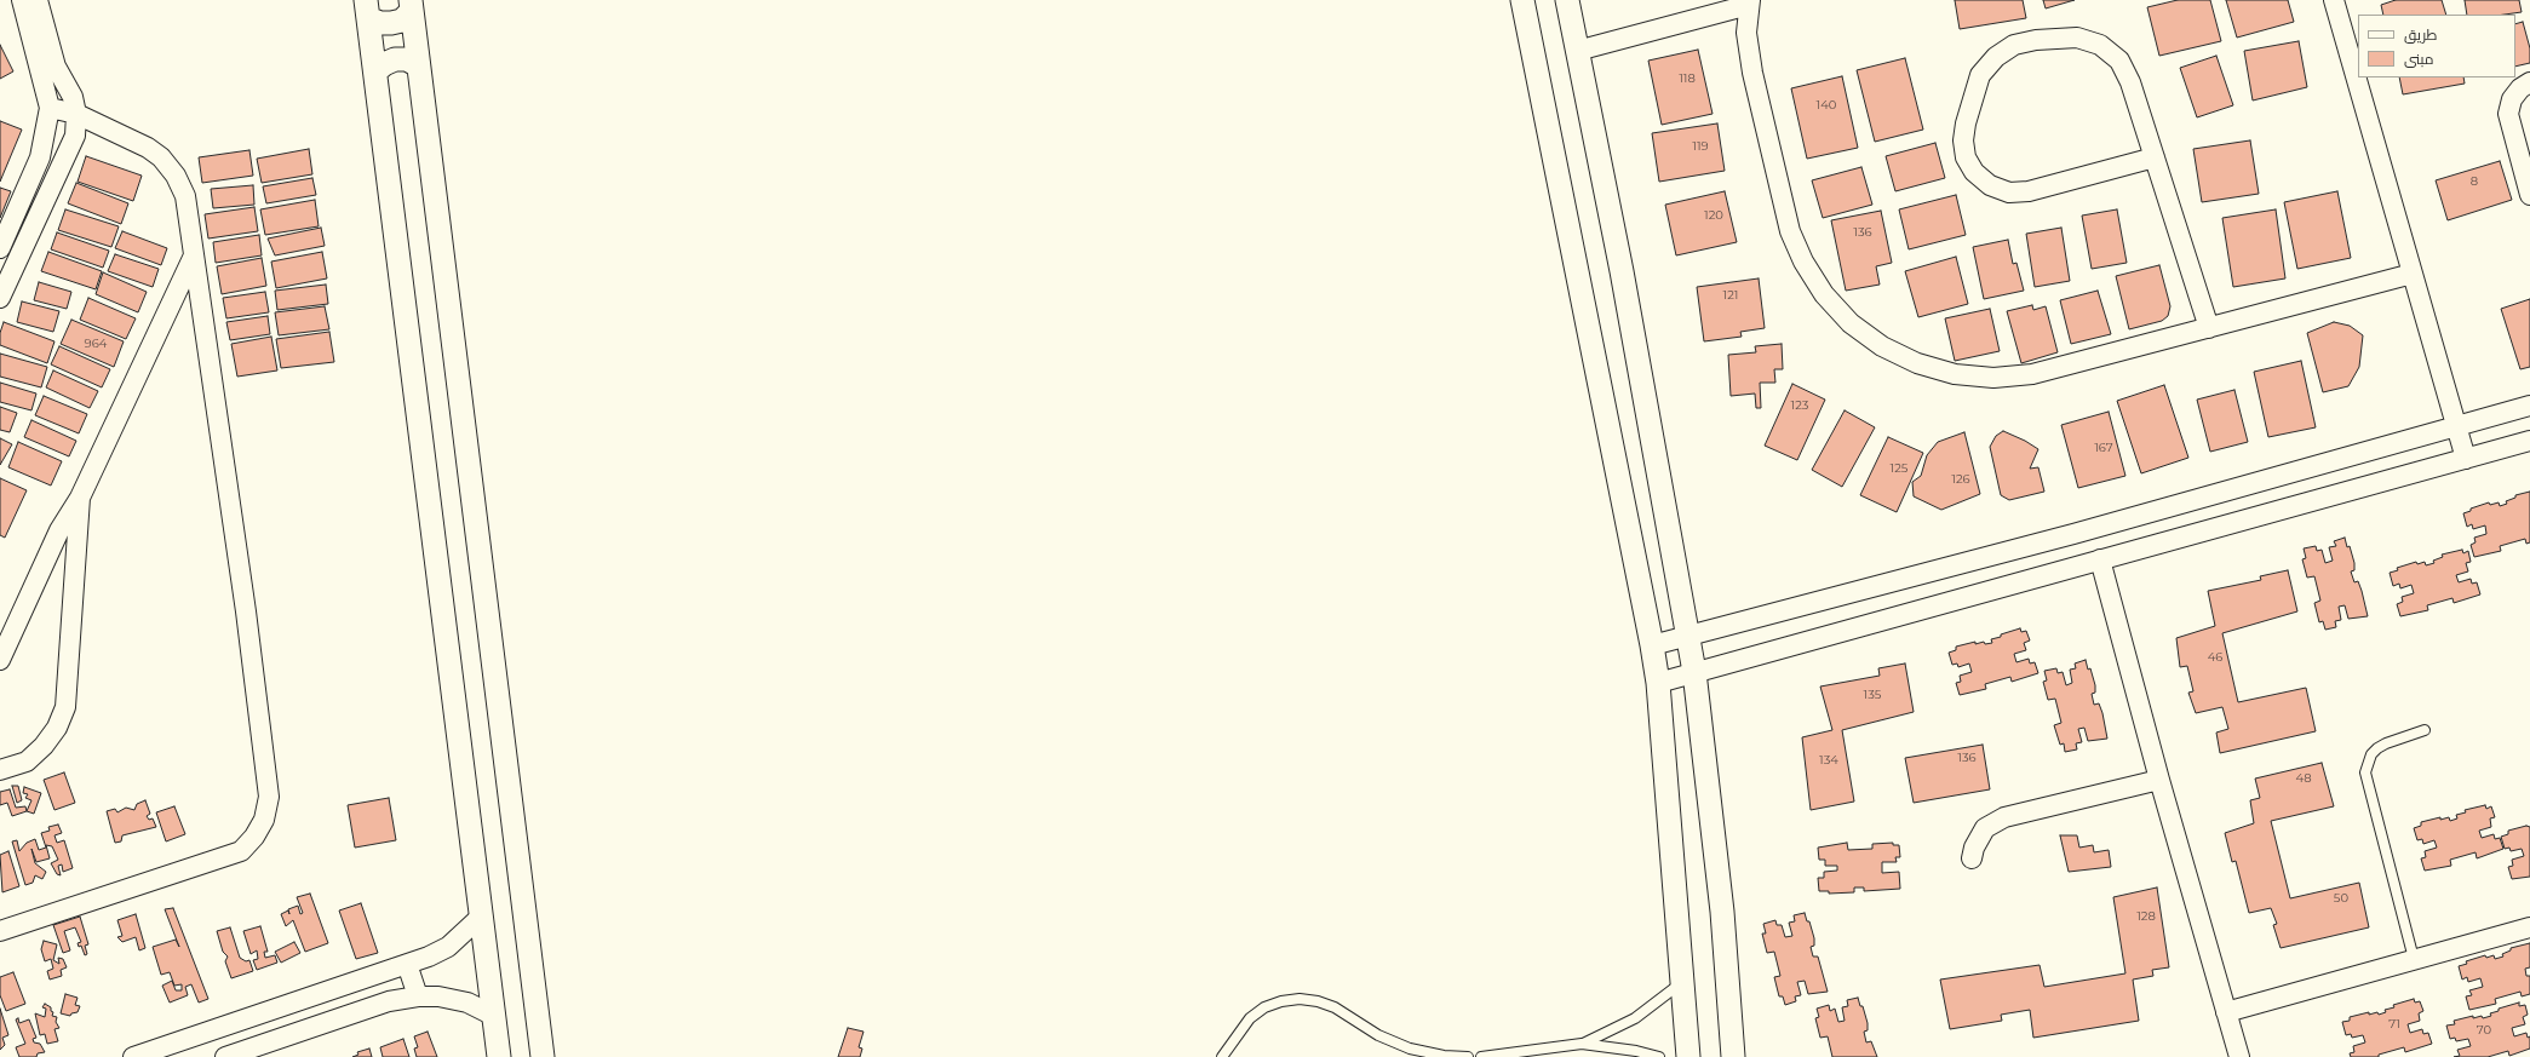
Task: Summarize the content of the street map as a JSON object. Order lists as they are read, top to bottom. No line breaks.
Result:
{"house_numbers":["118","140","119","8","120","136","121","964","123","167","125","126","46","135","136","134","48","50","128","71","70"],"legend":["طريق","مبنى"]}
